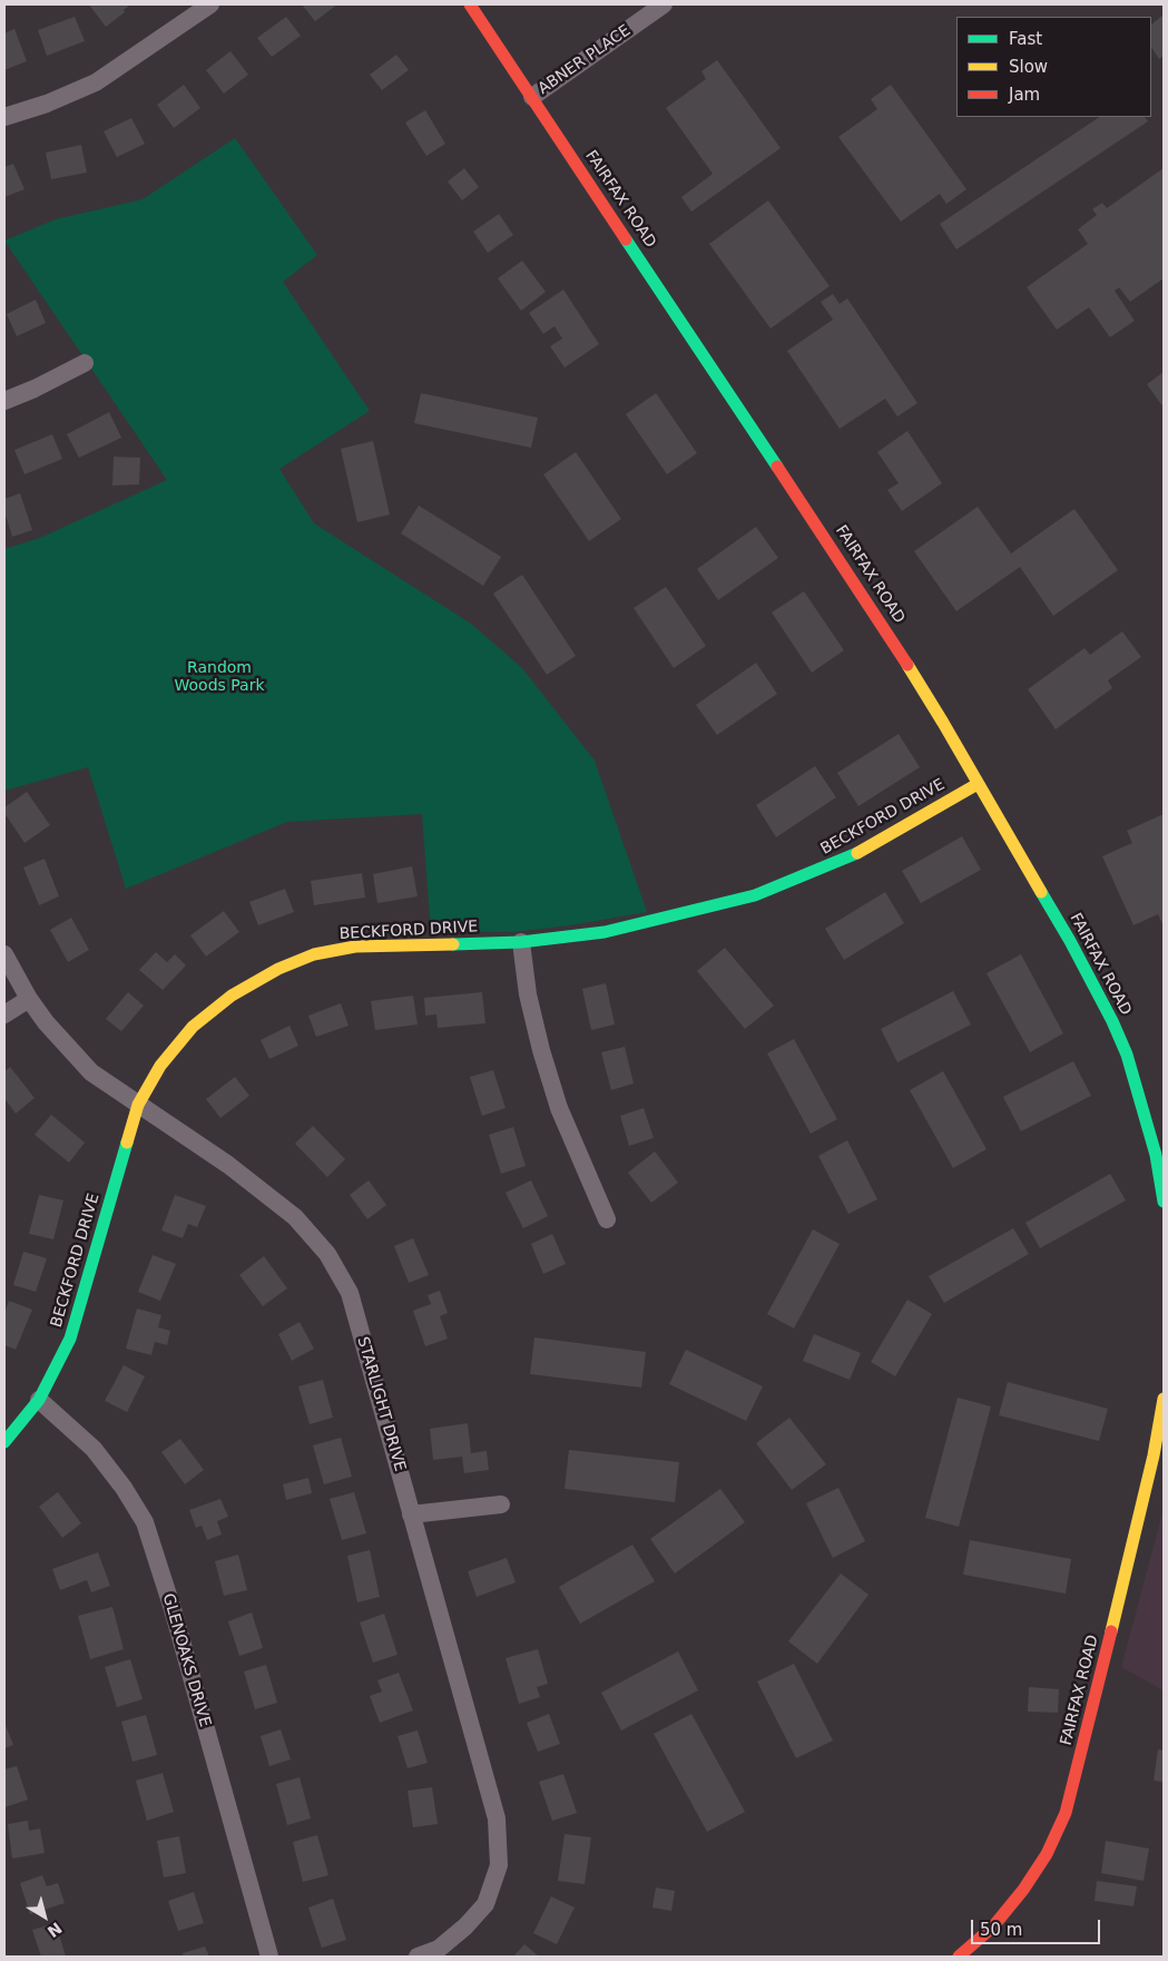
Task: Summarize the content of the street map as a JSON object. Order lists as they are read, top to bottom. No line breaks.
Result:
{"streets":{"street":["ABNER PLACE","FAIRFAX ROAD","BECKFORD DRIVE","STARLIGHT DRIVE","GLENOAKS DRIVE"]},"crossings":[["ABNER PLACE","FAIRFAX ROAD"],["FAIRFAX ROAD","BECKFORD DRIVE"],["BECKFORD DRIVE","STARLIGHT DRIVE"],["BECKFORD DRIVE","GLENOAKS DRIVE"]],"parks":["Random Woods Park"],"legend":["Fast","Slow","Jam"],"scale_bar":"50 m","north":"bottom right"}
